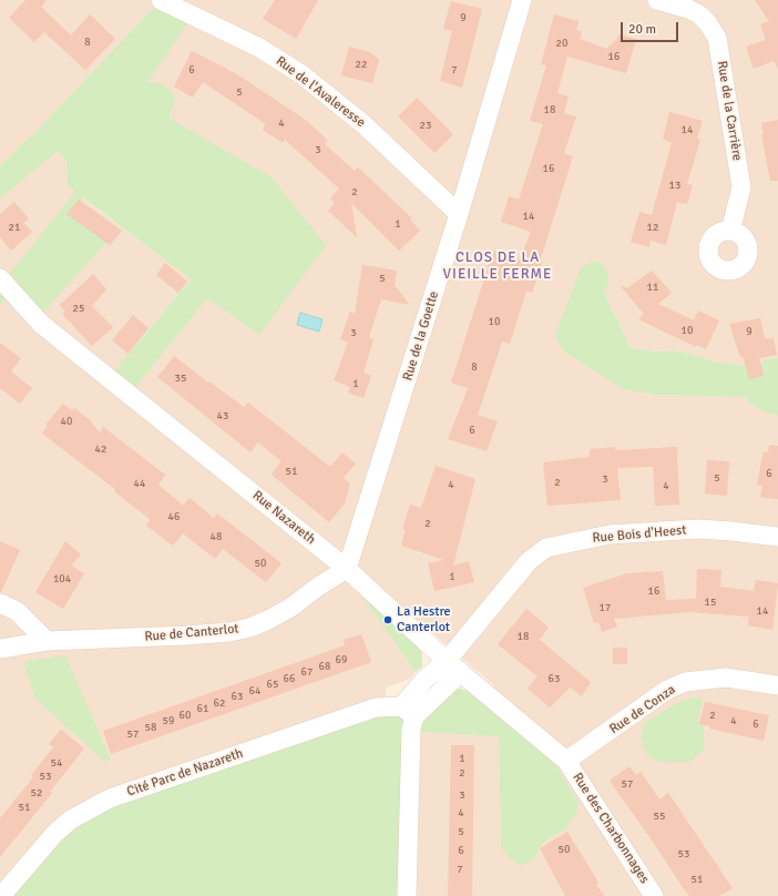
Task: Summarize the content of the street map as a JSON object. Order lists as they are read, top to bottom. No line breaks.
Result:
{"streets":{"street":["Rue de l'Avaleresse","Rue de la Carrière","Rue de la Goette","Rue Nazareth","Rue Bois d'Heest","Rue de Canterlot","Rue de Conza","Cité Parc de Nazareth","Rue des Charbonnages"]},"crossings":[["Rue de l'Avaleresse","Rue de la Goette"],["Rue de la Goette","Rue Nazareth"],["Rue de la Goette","Rue de Canterlot"],["Rue Nazareth","Rue Bois d'Heest"],["Rue Nazareth","Rue de Canterlot"],["Rue Nazareth","Rue de Conza"],["Rue Nazareth","Rue des Charbonnages"],["Rue de Conza","Rue des Charbonnages"]],"districts":["CLOS DE LA VIEILLE FERME"],"places":["La Hestre Canterlot"],"house_numbers":["9","8","20","16","22","6","7","5","18","4","23","14","3","16","13","2","14","1","21","12","5","11","25","10","10","9","3","8","35","1","43","40","6","42","51","6","5","3","2","44","4","4","46","2","48","50","1","104","16","15","17","14","18","69","68","67","66","63","65","64","63","62","61","60","2","59","4","6","58","57","1","54","2","53","57","52","3","51","4","55","5","50","6","53","7","51"],"scale_bar":"20 m"}
